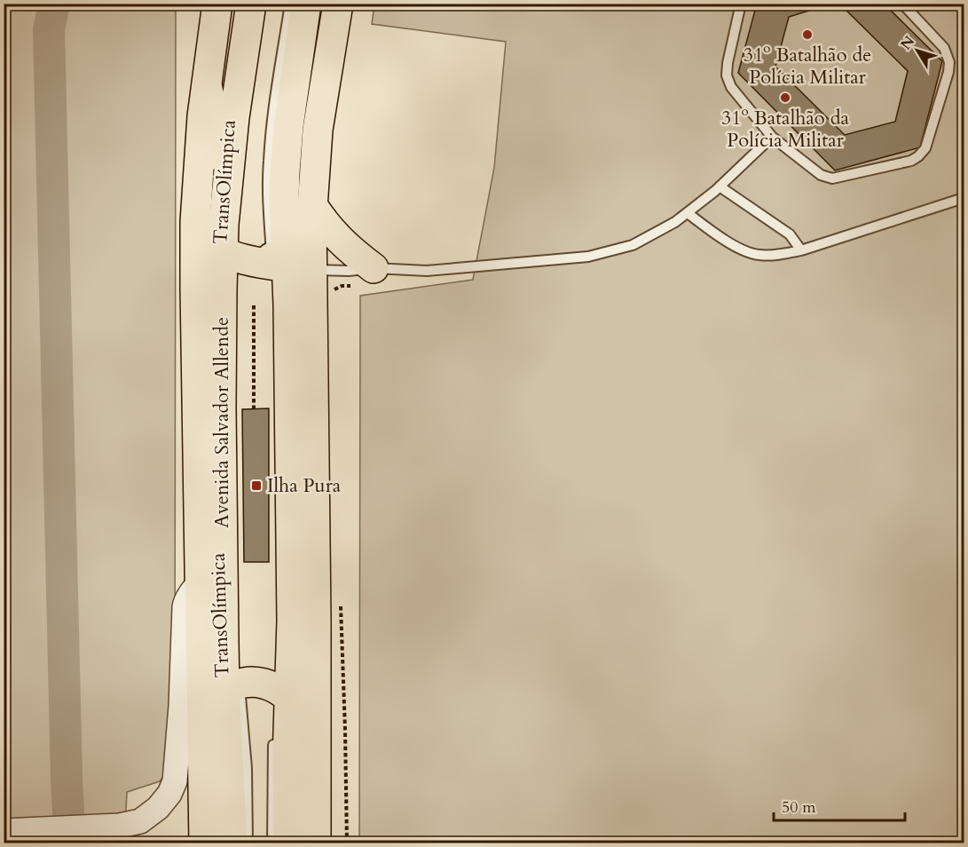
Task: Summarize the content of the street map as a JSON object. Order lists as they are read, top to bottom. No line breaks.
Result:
{"streets":{"main road":["Avenida Salvador Allende"],"lane":["TransOlímpica"]},"crossings":[["TransOlímpica","Avenida Salvador Allende"]],"places":{"other":["31º Batalhão de Polícia Militar","31º Batalhão da Polícia Militar"],"transit":["Ilha Pura"]},"scale_bar":"50 m","north":"top left"}
